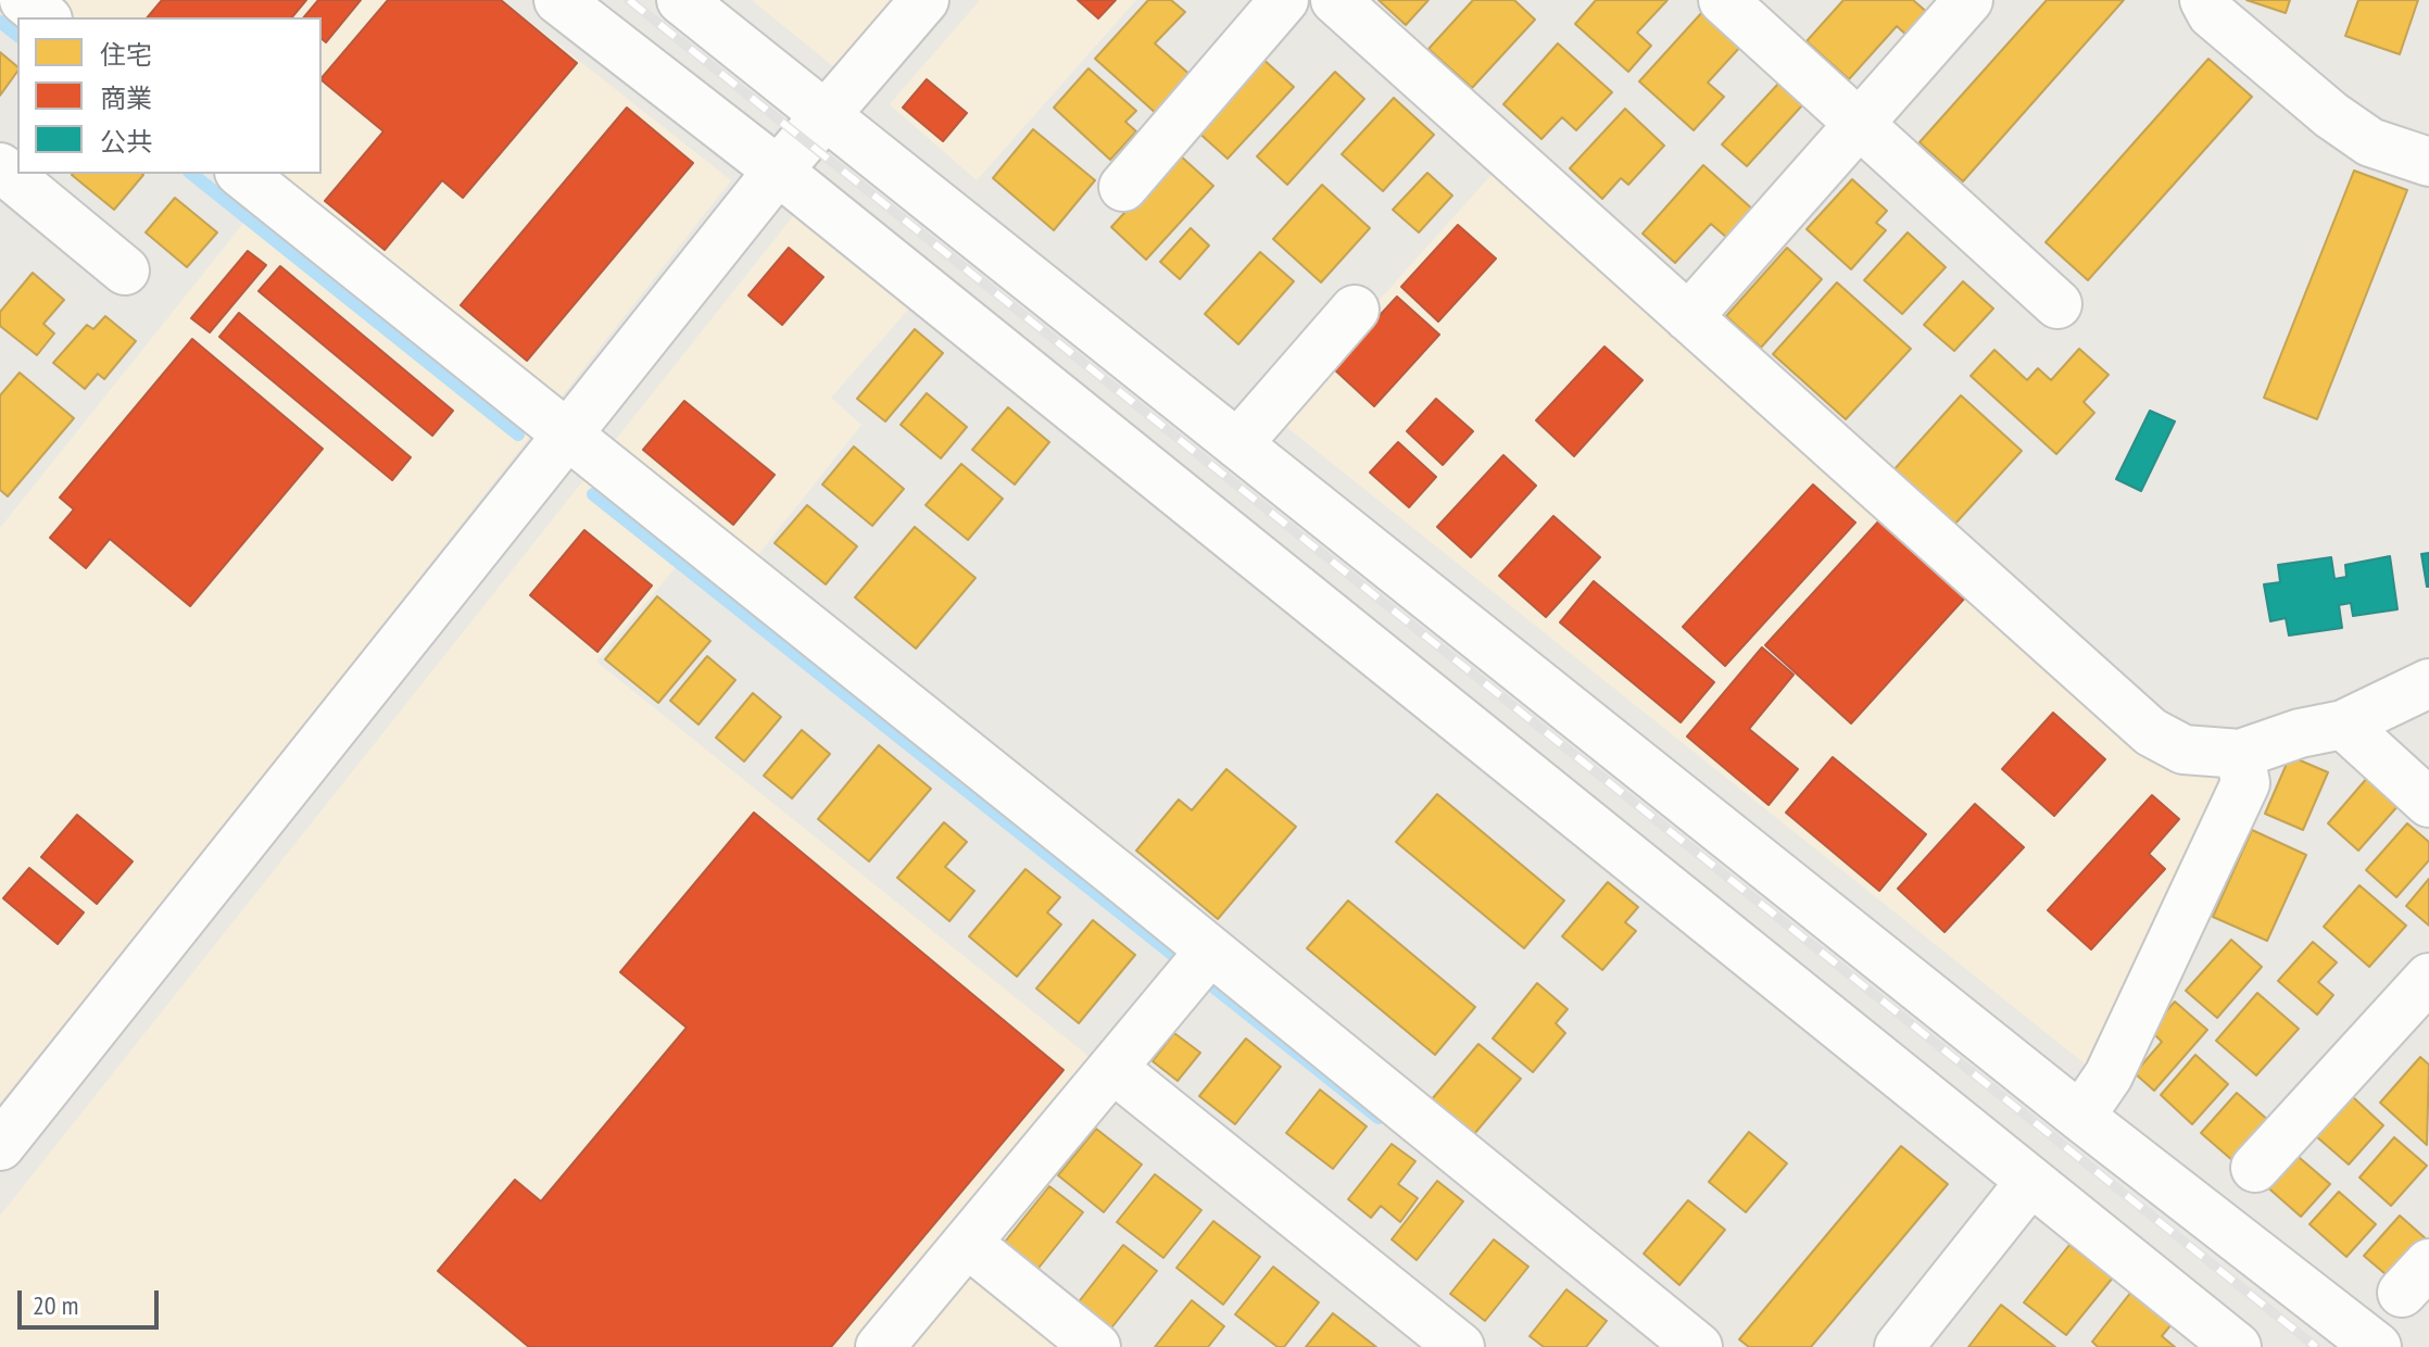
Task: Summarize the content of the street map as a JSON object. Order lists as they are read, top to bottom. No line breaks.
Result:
{"legend":["住宅","商業","公共"],"scale_bar":"20 m"}
